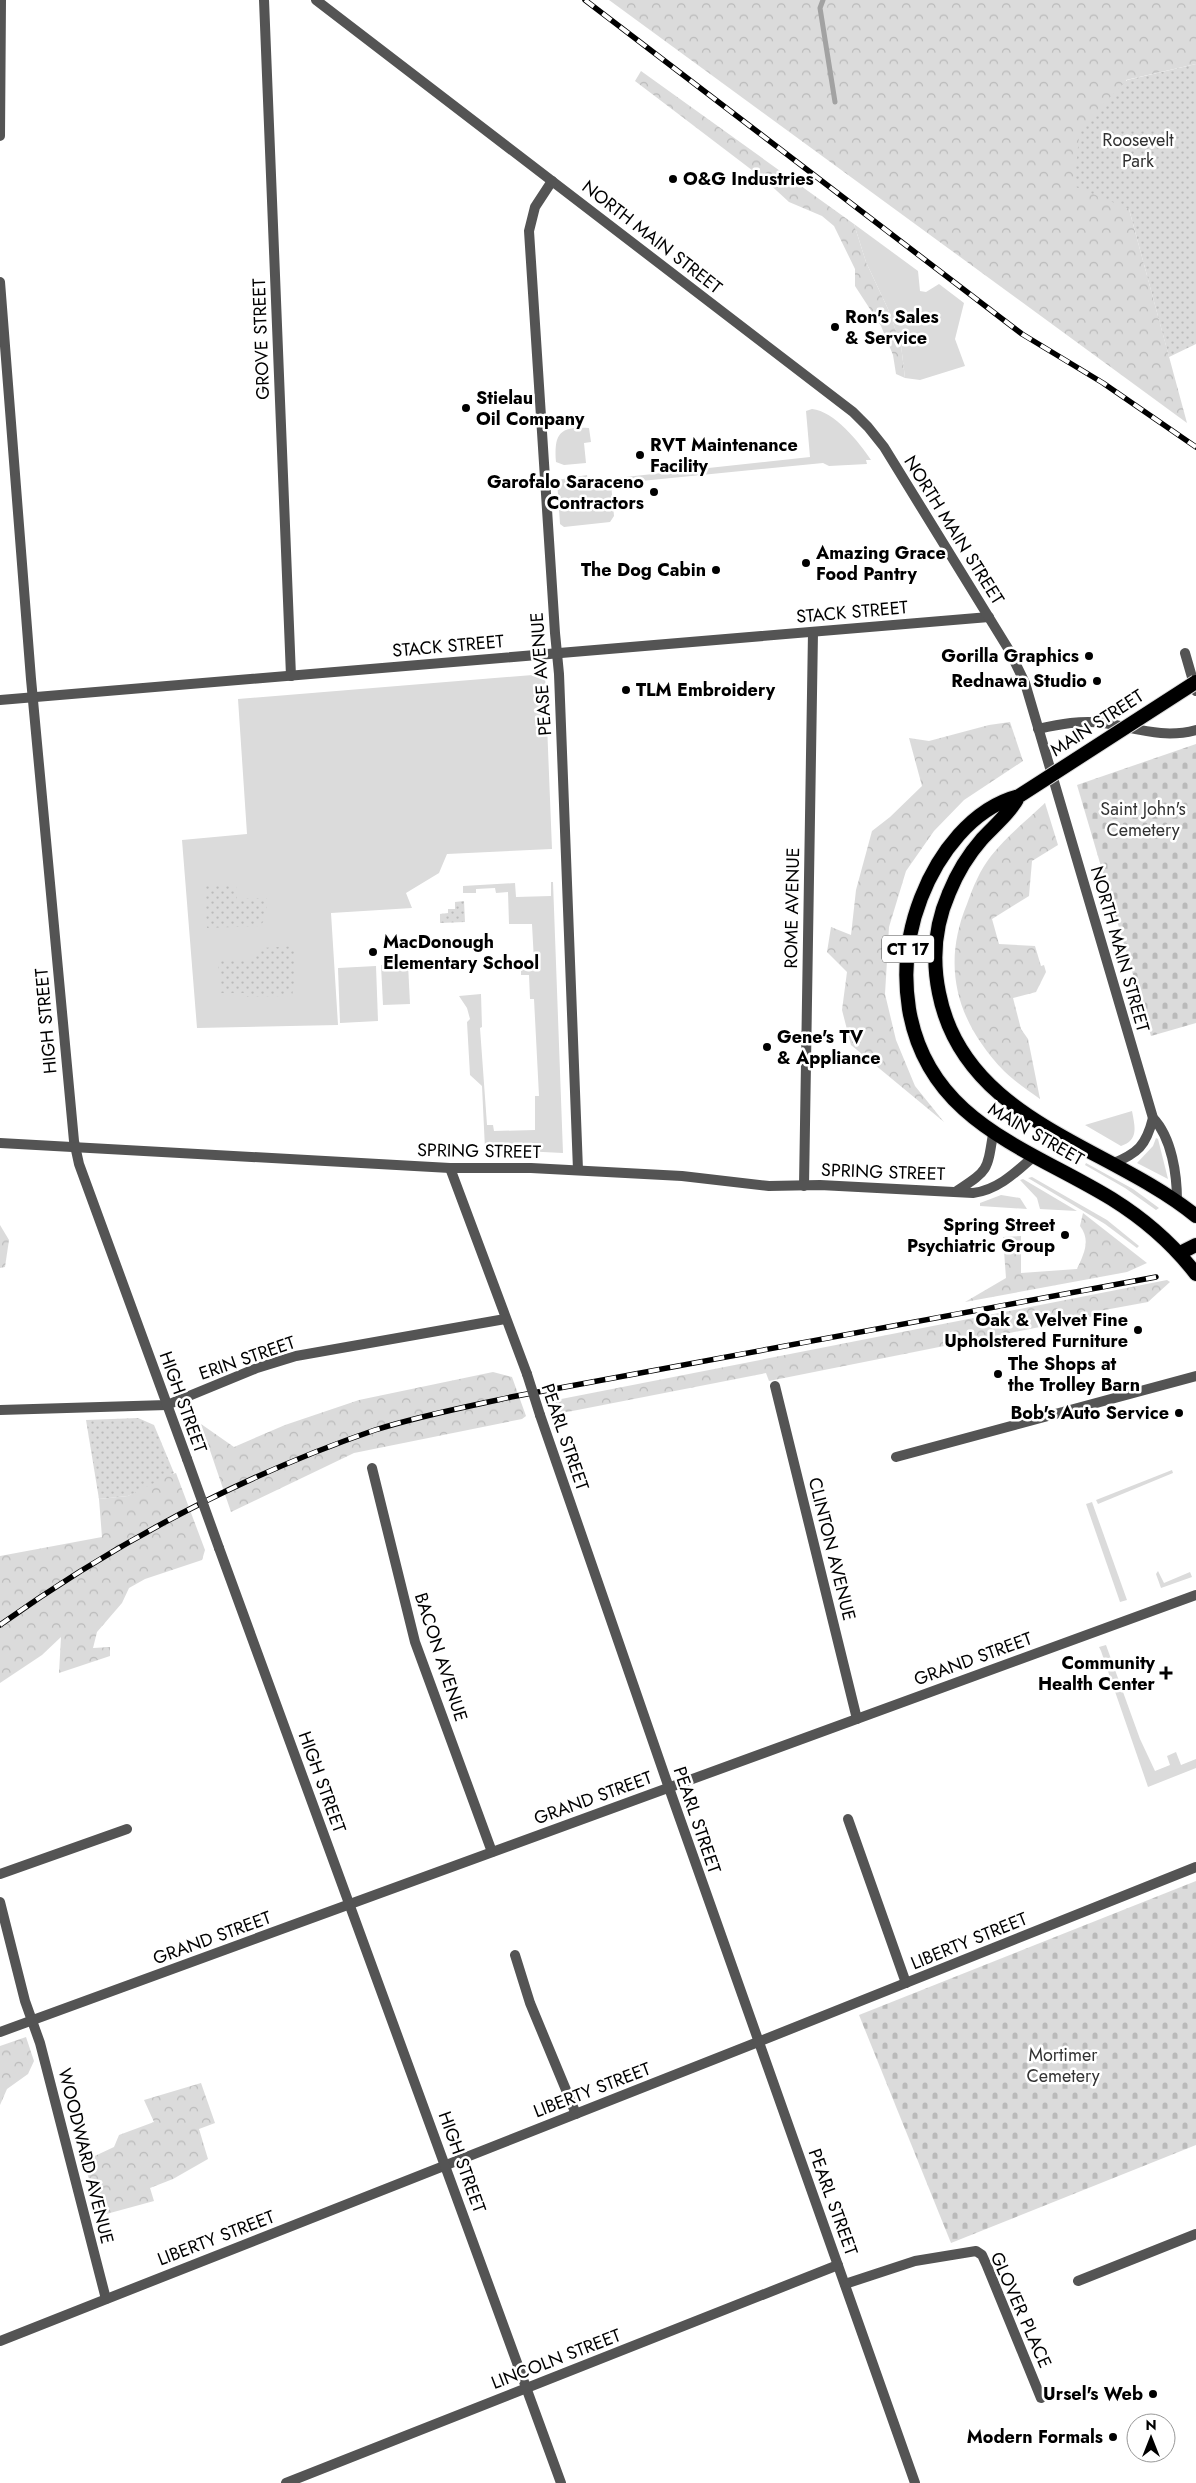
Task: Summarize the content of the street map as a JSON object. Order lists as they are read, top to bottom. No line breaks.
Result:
{"streets":{"highway":["MAIN STREET","CT 17"],"street":["NORTH MAIN STREET","GROVE STREET","STACK STREET","PEASE AVENUE","ROME AVENUE","HIGH STREET","SPRING STREET","ERIN STREET","PEARL STREET","CLINTON AVENUE","BACON AVENUE","GRAND STREET","LIBERTY STREET","WOODWARD AVENUE","GLOVER PLACE","LINCOLN STREET"]},"crossings":[["NORTH MAIN STREET","STACK STREET"],["NORTH MAIN STREET","PEASE AVENUE"],["NORTH MAIN STREET","MAIN STREET"],["GROVE STREET","STACK STREET"],["STACK STREET","PEASE AVENUE"],["STACK STREET","ROME AVENUE"],["STACK STREET","HIGH STREET"],["PEASE AVENUE","SPRING STREET"],["MAIN STREET","SPRING STREET"],["ROME AVENUE","SPRING STREET"],["HIGH STREET","SPRING STREET"],["HIGH STREET","ERIN STREET"],["HIGH STREET","GRAND STREET"],["HIGH STREET","LIBERTY STREET"],["HIGH STREET","LINCOLN STREET"],["SPRING STREET","PEARL STREET"],["ERIN STREET","PEARL STREET"],["PEARL STREET","GRAND STREET"],["PEARL STREET","LIBERTY STREET"],["PEARL STREET","GLOVER PLACE"],["PEARL STREET","LINCOLN STREET"],["CLINTON AVENUE","GRAND STREET"],["BACON AVENUE","GRAND STREET"],["GRAND STREET","WOODWARD AVENUE"],["LIBERTY STREET","WOODWARD AVENUE"]],"parks":["Roosevelt Park","Saint John's Cemetery","Mortimer Cemetery"],"places":{"other":["O&G Industries","Ron's Sales & Service","Stielau Oil Company","RVT Maintenance Facility","Garofalo Saraceno Contractors","Amazing Grace Food Pantry","The Dog Cabin","Gorilla Graphics","Rednawa Studio","TLM Embroidery","MacDonough Elementary School","Gene's TV & Appliance","Spring Street Psychiatric Group","Oak & Velvet Fine Upholstered Furniture","The Shops at the Trolley Barn","Bob's Auto Service","Ursel's Web","Modern Formals"],"health":["Community Health Center"]},"north":"top"}
